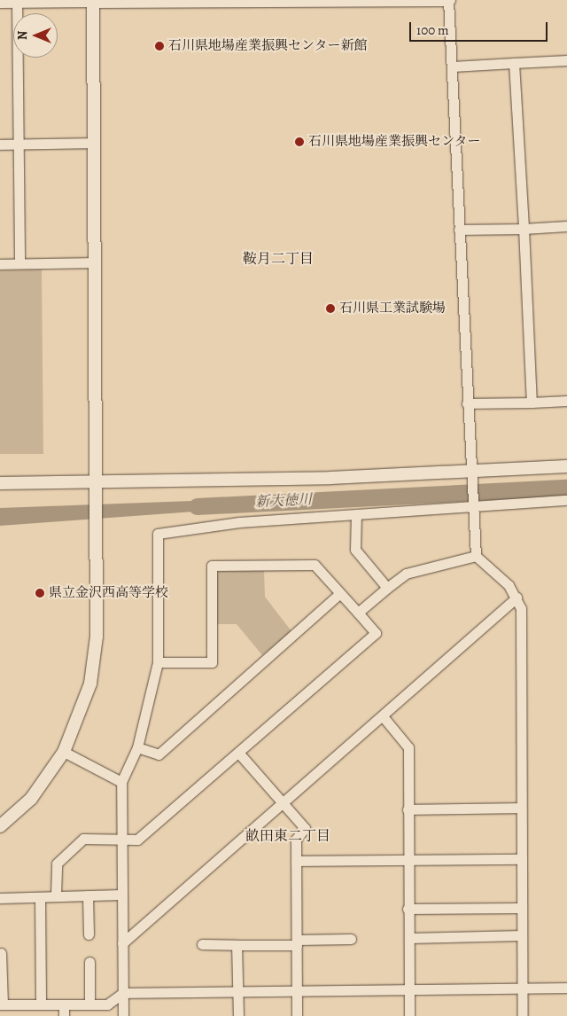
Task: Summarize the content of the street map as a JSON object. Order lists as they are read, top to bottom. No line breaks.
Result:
{"districts":["鞍月二丁目","畝田東二丁目"],"water":["新大徳川"],"places":["石川県地場産業振興センター新館","石川県地場産業振興センター","石川県工業試験場","県立金沢西高等学校"],"scale_bar":"100 m","north":"left"}
